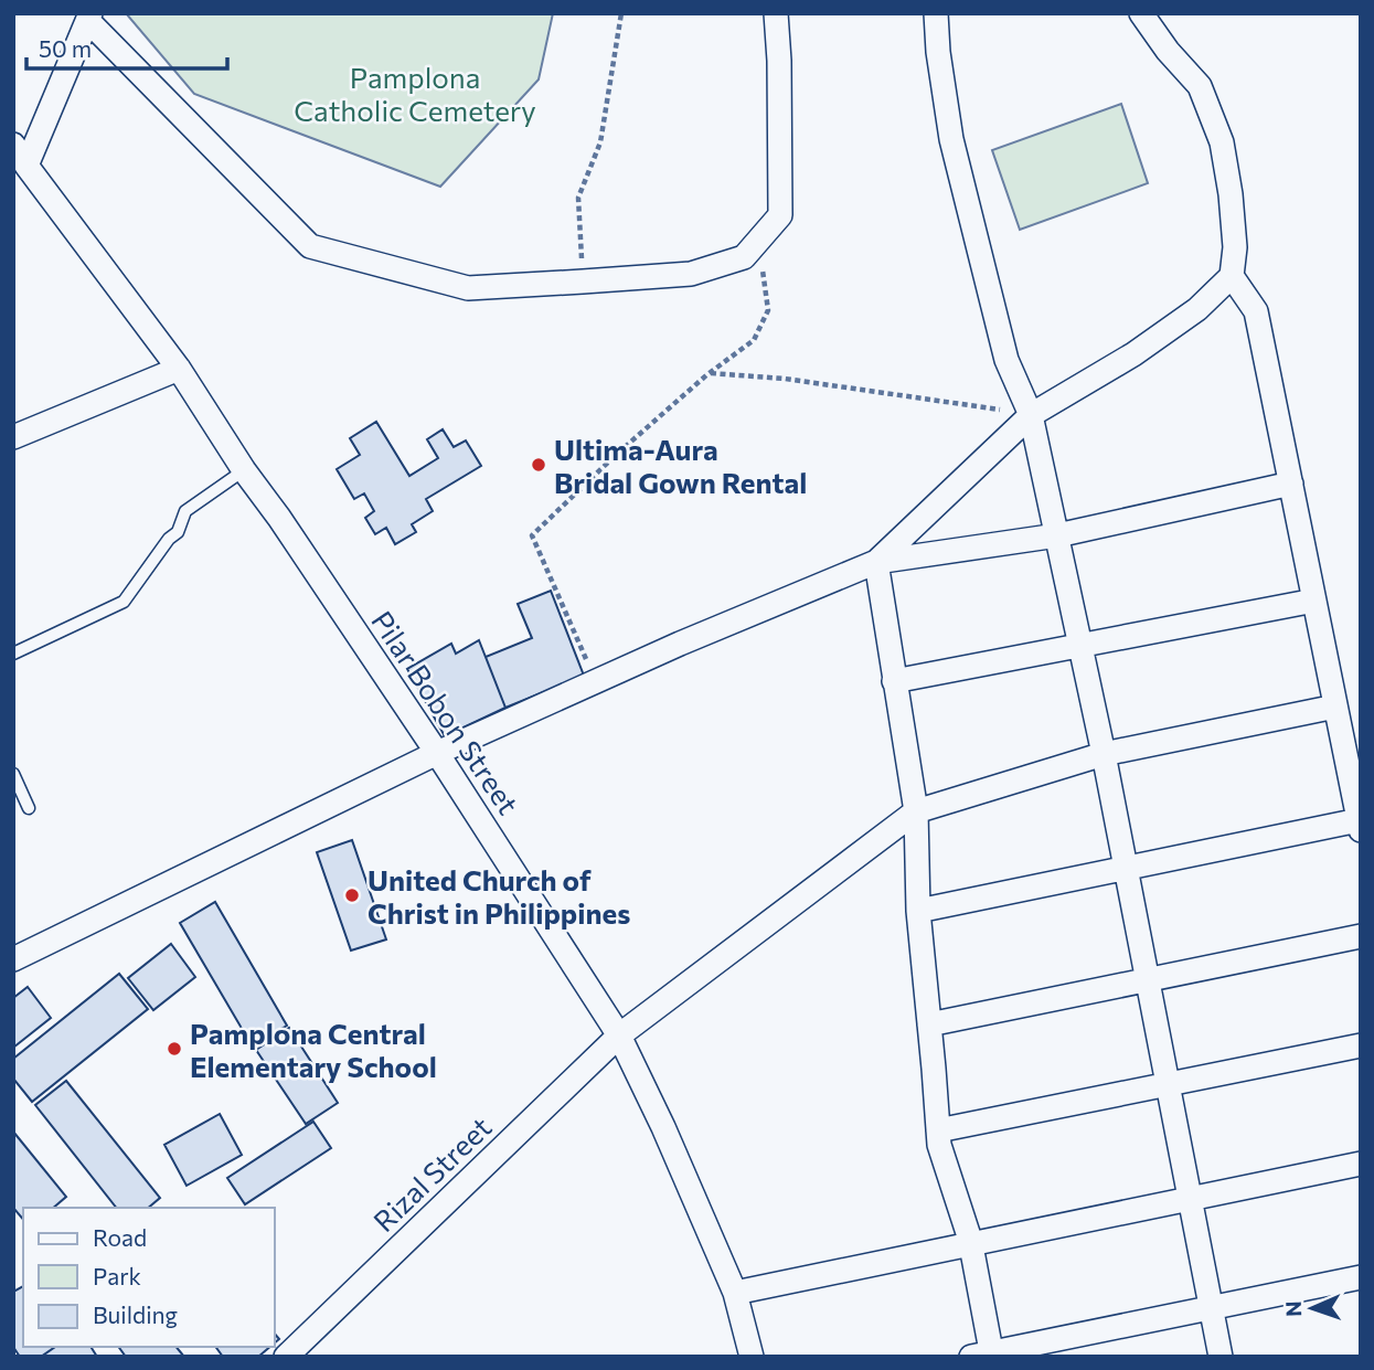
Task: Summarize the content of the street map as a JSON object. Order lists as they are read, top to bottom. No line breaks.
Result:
{"streets":{"street":["Pilar Bobon Street","Rizal Street"]},"crossings":[["Pilar Bobon Street","Rizal Street"]],"parks":["Pamplona Catholic Cemetery"],"places":["Ultima-Aura Bridal Gown Rental","United Church of Christ in Philippines","Pamplona Central Elementary School"],"legend":["Road","Park","Building"],"scale_bar":"50 m","north":"left"}
